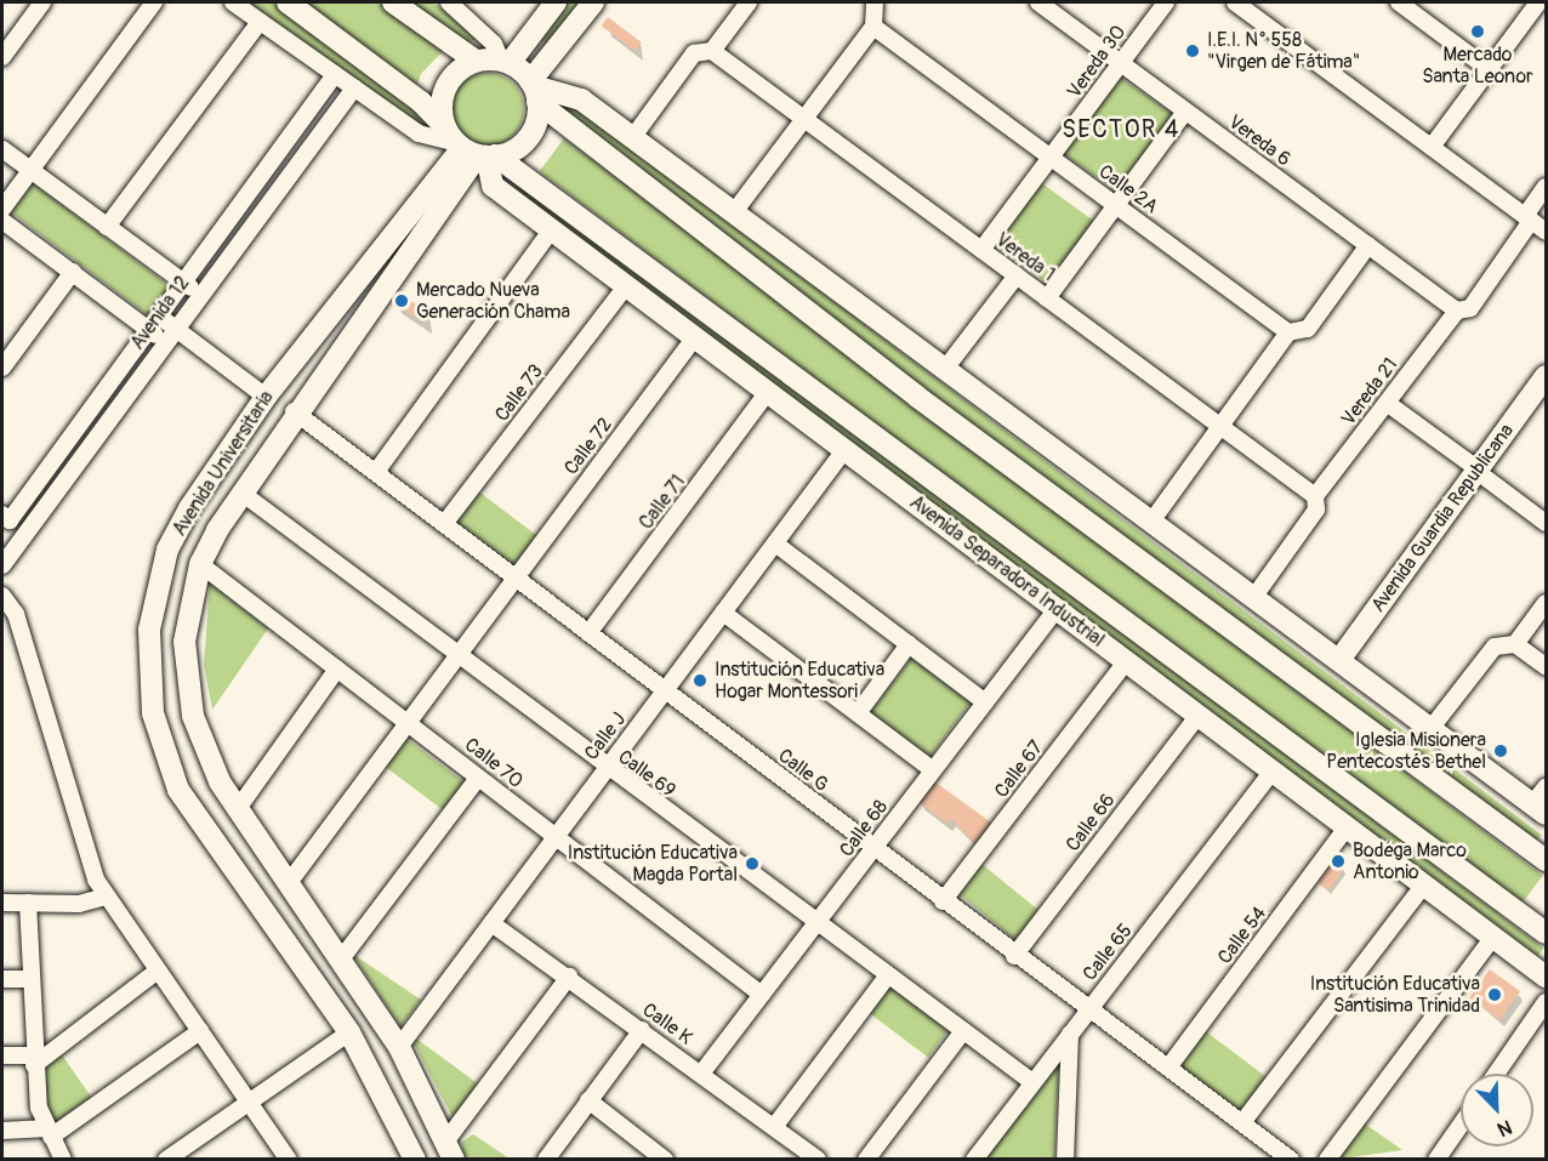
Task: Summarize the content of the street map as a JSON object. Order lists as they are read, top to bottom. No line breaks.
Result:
{"streets":{"street":["Vereda 30","Vereda 6","Calle 2A","Vereda 1","Avenida 12","Vereda 21","Calle 73","Calle 72","Avenida Universitaria","Calle 71","Avenida Guardia Republicana","Avenida Separadora Industrial","Calle J","Calle 70","Calle 67","Calle G","Calle 69","Calle 66","Calle 68","Calle 54","Calle 65","Calle K"]},"crossings":[["Vereda 30","Vereda 6"],["Vereda 30","Calle 2A"],["Vereda 30","Vereda 1"],["Vereda 6","Vereda 21"],["Vereda 1","Vereda 21"],["Avenida 12","Avenida Separadora Industrial"],["Calle 73","Avenida Separadora Industrial"],["Calle 73","Calle G"],["Calle 72","Avenida Universitaria"],["Calle 72","Avenida Separadora Industrial"],["Calle 72","Calle 70"],["Calle 72","Calle G"],["Calle 72","Calle 69"],["Avenida Universitaria","Avenida Separadora Industrial"],["Avenida Universitaria","Calle J"],["Avenida Universitaria","Calle 70"],["Avenida Universitaria","Calle G"],["Avenida Universitaria","Calle 69"],["Calle 71","Avenida Separadora Industrial"],["Calle 71","Calle G"],["Avenida Separadora Industrial","Calle J"],["Avenida Separadora Industrial","Calle 67"],["Avenida Separadora Industrial","Calle 66"],["Avenida Separadora Industrial","Calle 68"],["Avenida Separadora Industrial","Calle 54"],["Avenida Separadora Industrial","Calle 65"],["Calle J","Calle 70"],["Calle J","Calle G"],["Calle J","Calle 69"],["Calle J","Calle K"],["Calle 70","Calle 68"],["Calle 67","Calle G"],["Calle G","Calle 66"],["Calle G","Calle 68"],["Calle G","Calle 54"],["Calle G","Calle 65"],["Calle 69","Calle 68"],["Calle 69","Calle 65"],["Calle 68","Calle K"]],"districts":["SECTOR 4"],"places":["Mercado Santa Leonor","I.E.I. N° 558 \"Virgen de Fátima\"","Mercado Nueva Generación Chama","Institución Educativa Hogar Montessori","Iglesia Misionera Pentecostés Bethel","Bodega Marco Antonio","Institución Educativa Magda Portal","Institución Educativa Santisima Trinidad"],"north":"bottom right"}
